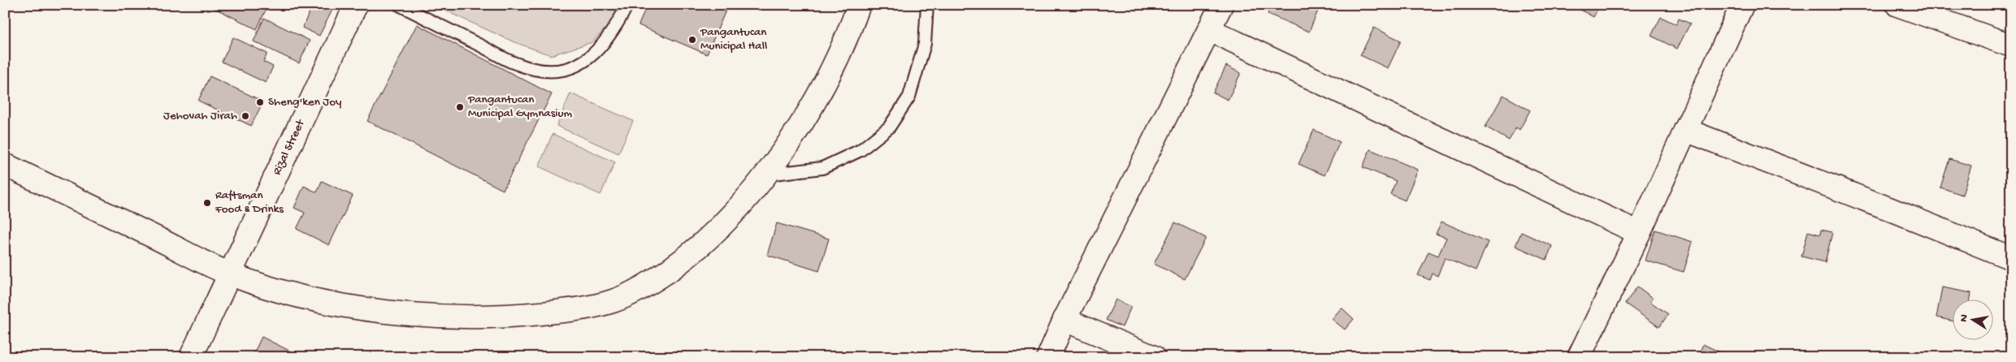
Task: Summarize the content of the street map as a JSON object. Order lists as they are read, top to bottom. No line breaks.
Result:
{"streets":{"street":["Rizal Street"]},"places":["Pangantucan Municipal Hall","Sheng'ken Joy","Pangantucan Municipal Gymnasium","Jehovah Jirah","Raftsman Food & Drinks"],"north":"left"}
